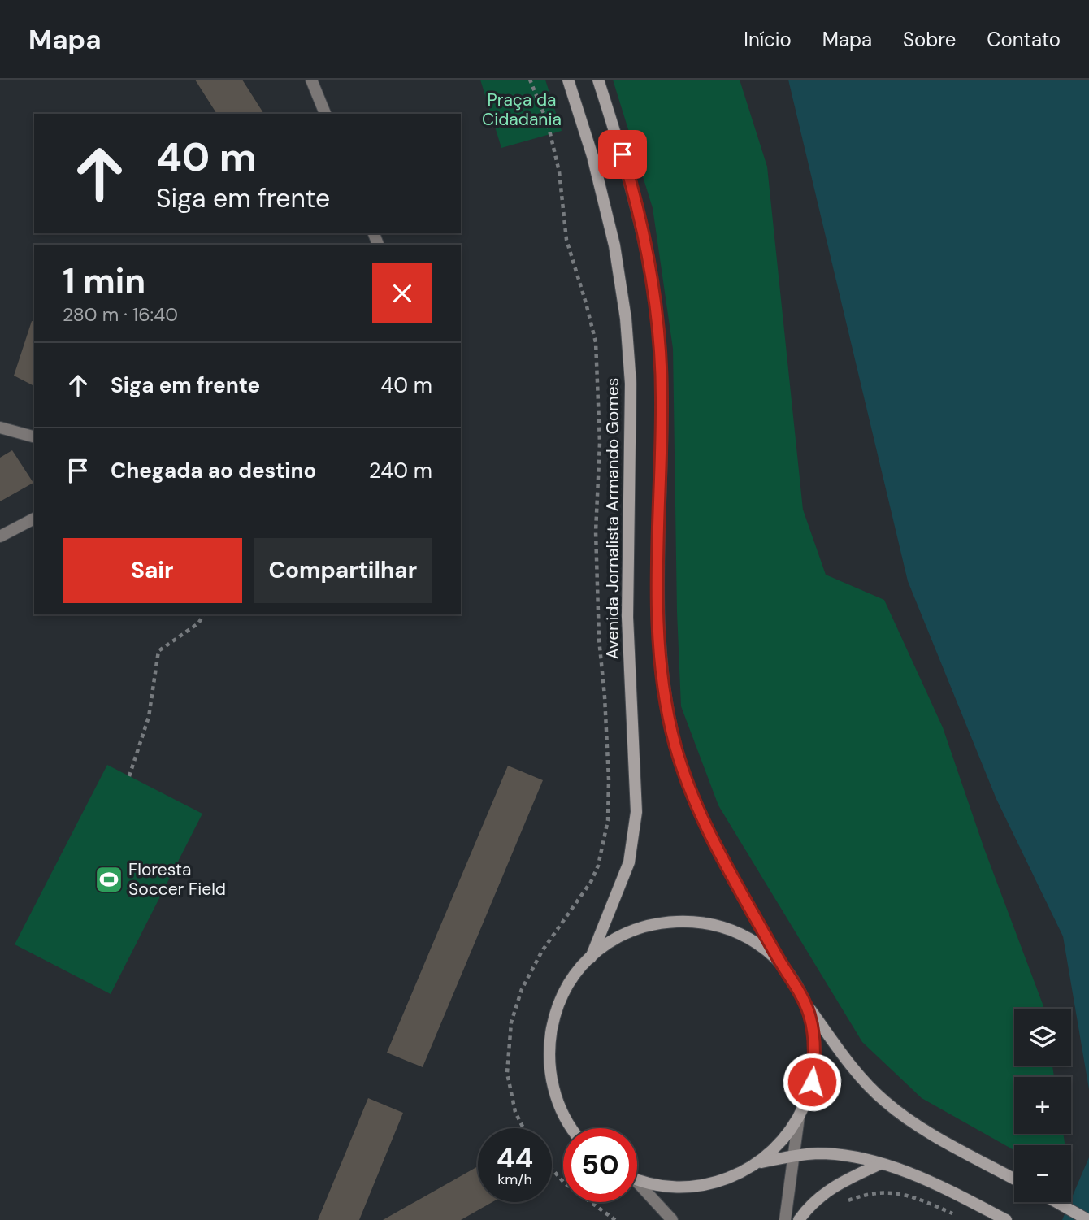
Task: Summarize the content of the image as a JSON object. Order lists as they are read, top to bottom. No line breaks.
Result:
{"streets":{"main road":["Avenida Jornalista Armando Gomes"]},"parks":["Praça da Cidadania"],"places":{"sports":["Floresta Soccer Field"]},"page":{"header":"Mapa","nav":["Início","Mapa","Sobre","Contato"],"turn":["40 m","Siga em frente"],"heading":["1 min","280 m · 16:40"],"list":[{"name":"Siga em frente","value":"40 m"},{"name":"Chegada ao destino","value":"240 m"}],"buttons":["Sair","Compartilhar"],"map_buttons":["+","−"],"speed":"44 km/h","limit":"50"}}
